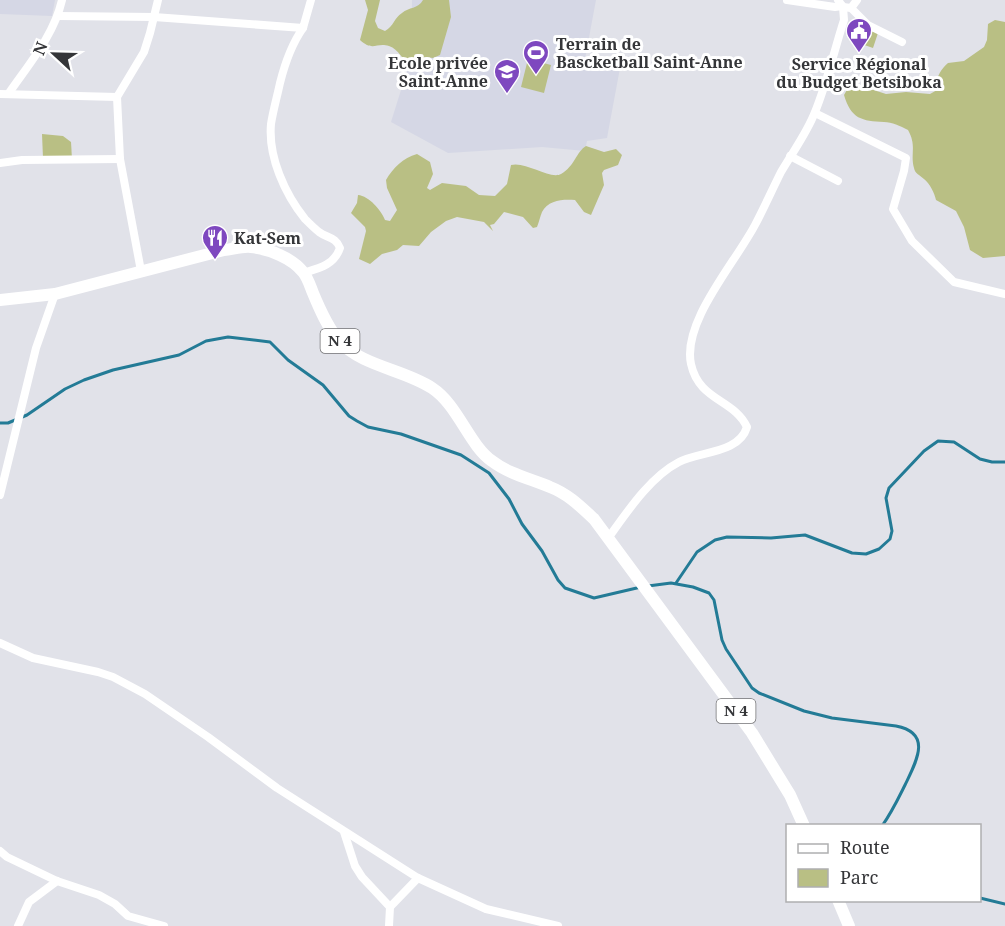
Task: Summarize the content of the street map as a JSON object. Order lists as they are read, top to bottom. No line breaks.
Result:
{"streets":{"main road":["N 4"]},"places":{"public building":["Service Régional du Budget Betsiboka"],"sports":["Terrain de Bascketball Saint-Anne"],"school or university":["Ecole privée Saint-Anne"],"restaurant":["Kat-Sem"]},"legend":["Route","Parc"],"north":"left"}
